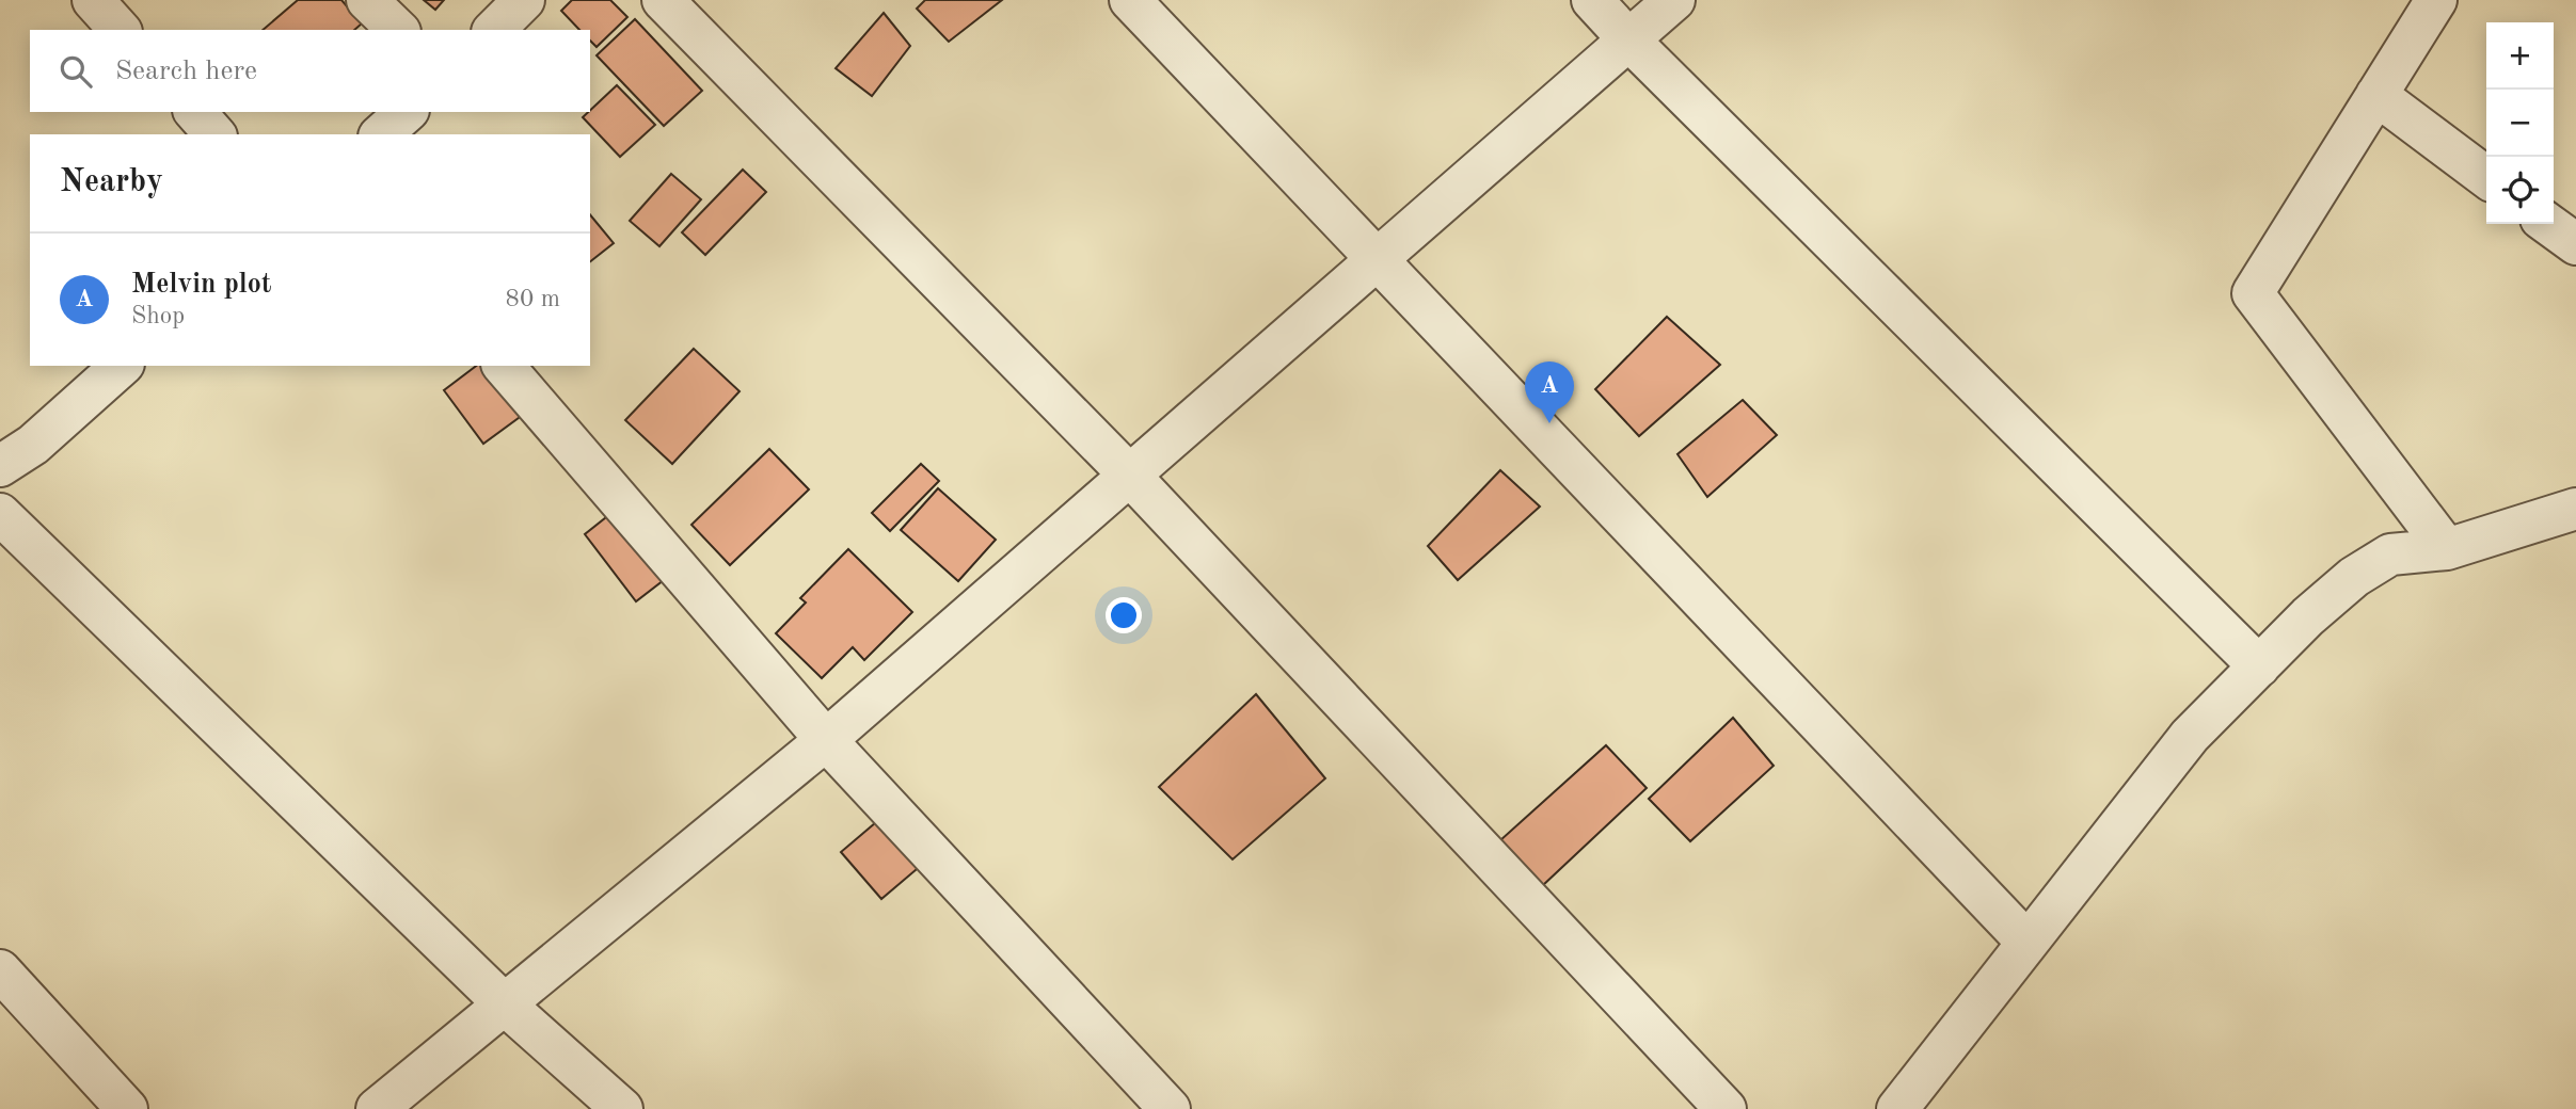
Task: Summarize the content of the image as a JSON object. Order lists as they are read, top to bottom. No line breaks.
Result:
{"page":{"map_buttons":["+","−"],"search":"Search here","heading":"Nearby","list":[{"mark":"A","name":"Melvin plot","note":"Shop","value":"80 m"}],"pins":"A"}}
